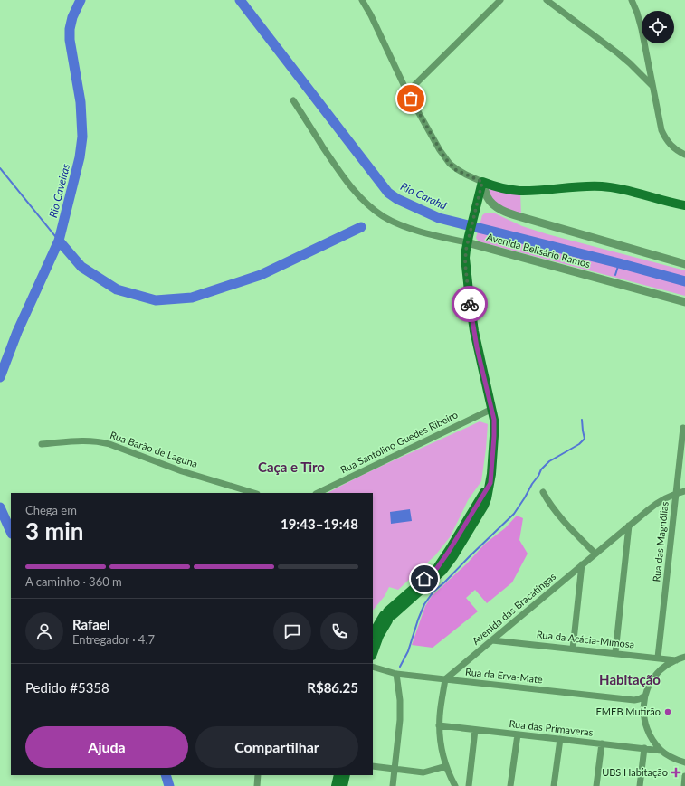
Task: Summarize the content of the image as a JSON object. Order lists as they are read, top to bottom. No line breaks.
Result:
{"streets":{"street":["Avenida Belisário Ramos","Rua Santolino Guedes Ribeiro","Rua Barão de Laguna","Rua das Magnólias","Avenida das Bracatingas","Rua da Acácia-Mimosa","Rua da Erva-Mate","Rua das Primaveras"]},"crossings":[["Rua das Magnólias","Avenida das Bracatingas"],["Rua das Magnólias","Rua da Acácia-Mimosa"],["Avenida das Bracatingas","Rua da Acácia-Mimosa"],["Avenida das Bracatingas","Rua da Erva-Mate"]],"districts":["Caça e Tiro","Habitação"],"water":["Rio Caveiras","Rio Carahá"],"places":{"other":["EMEB Mutirão"],"health":["UBS Habitação"]},"page":{"heading":["3 min","Chega em","19:43–19:48"],"panel":["Rafael","Entregador · 4.7","Pedido #5358","R$86.25"],"bar":"A caminho · 360 m","buttons":["Ajuda","Compartilhar"]}}
